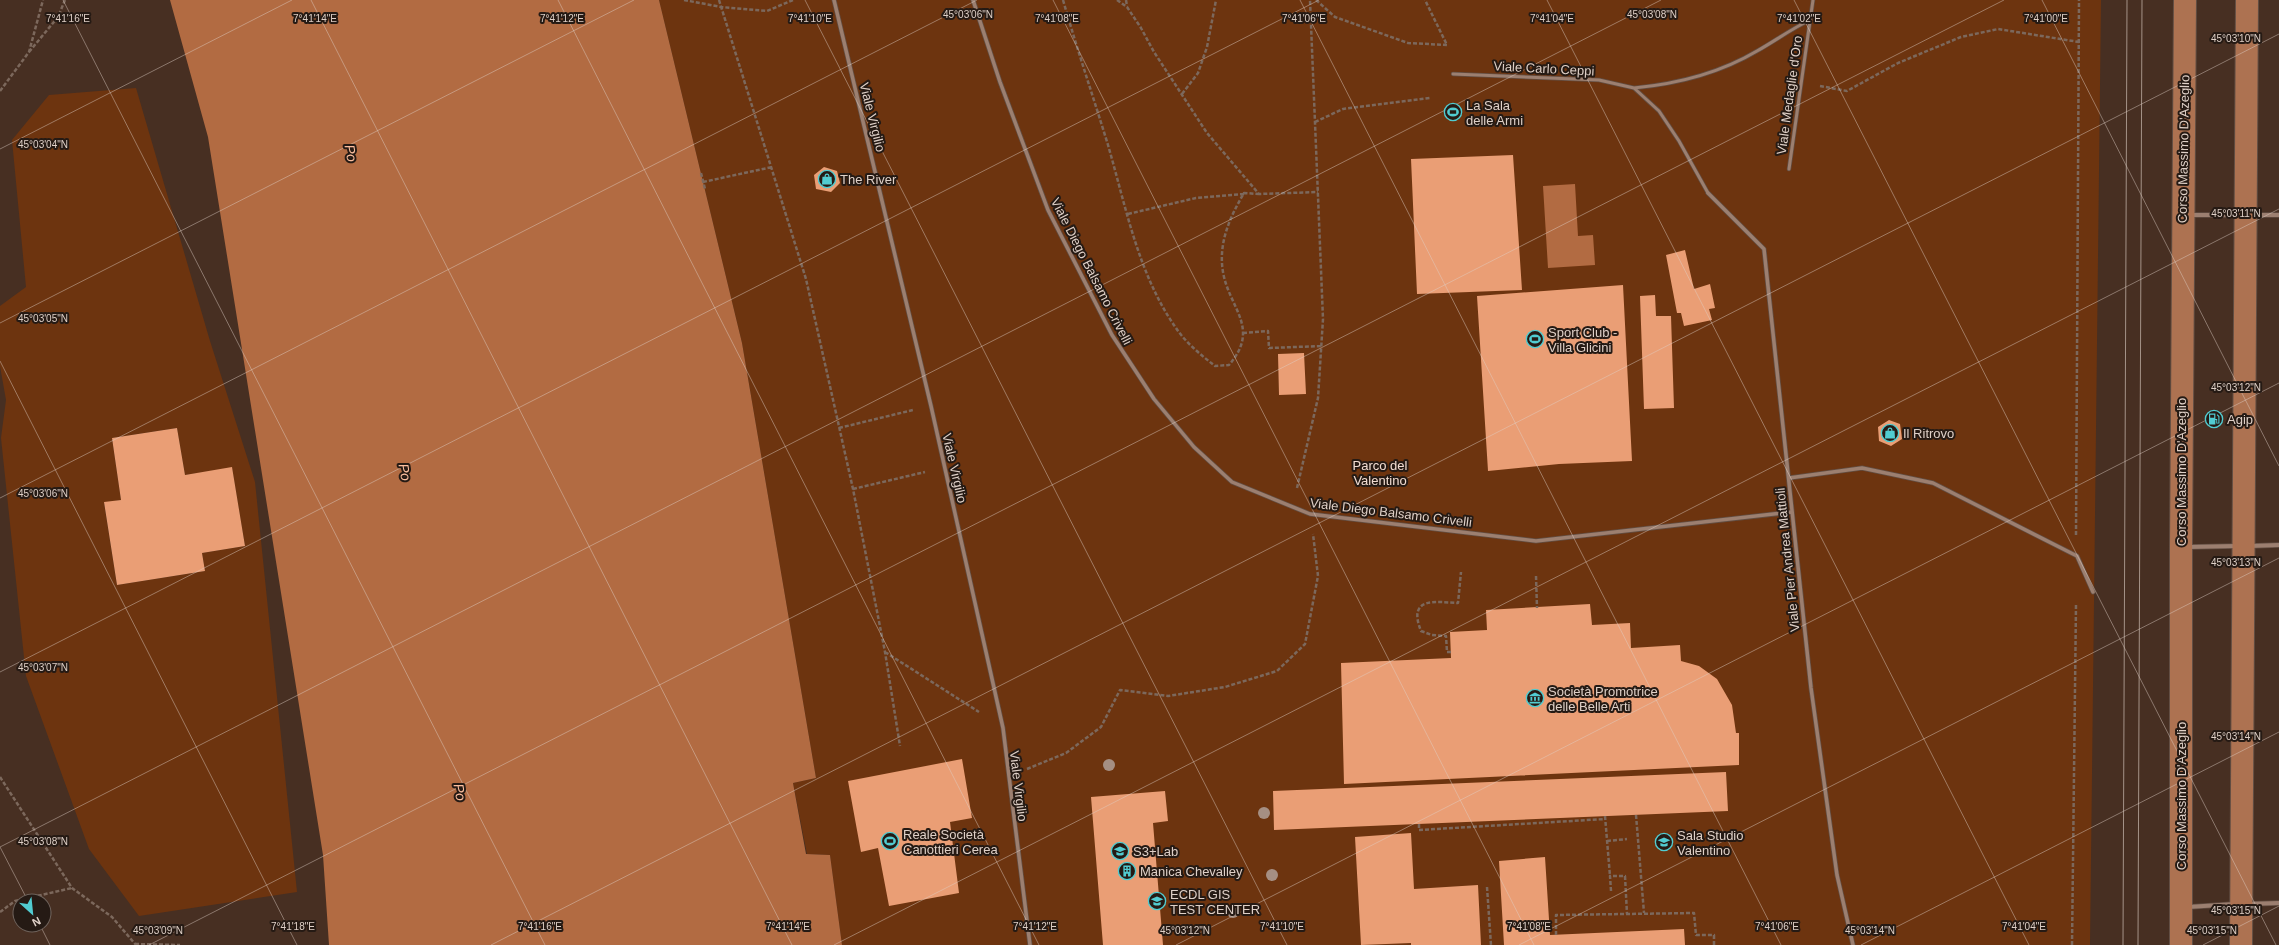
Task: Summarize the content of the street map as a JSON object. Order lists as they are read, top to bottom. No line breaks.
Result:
{"streets":{"main road":["Corso Massimo D'Azeglio"],"street":["Viale Virgilio","Viale Diego Balsamo Crivelli","Viale Pier Andrea Mattioli"],"lane":["Viale Carlo Ceppi","Viale Medaglie d'Oro"]},"crossings":[["Viale Carlo Ceppi","Viale Medaglie d'Oro"],["Viale Carlo Ceppi","Viale Pier Andrea Mattioli"],["Viale Diego Balsamo Crivelli","Viale Pier Andrea Mattioli"]],"water":["Po"],"parks":["Parco del Valentino"],"places":{"sports":["La Sala delle Armi","Sport Club - Villa Glicini","Reale Società Canottieri Cerea"],"shop":["The River","Il Ritrovo"],"fuel station":["Agip"],"museum":["Società Promotrice delle Belle Arti"],"school or university":["Sala Studio Valentino","S3+Lab","ECDL GIS TEST CENTER"],"building":["Manica Chevalley"]},"north":"bottom right","coordinates":["45°03'06\"N","45°03'08\"N","7°41'16\"E","7°41'14\"E","7°41'12\"E","7°41'10\"E","7°41'08\"E","7°41'06\"E","7°41'04\"E","7°41'02\"E","7°41'00\"E","45°03'10\"N","45°03'04\"N","45°03'11\"N","45°03'05\"N","45°03'12\"N","45°03'13\"N","45°03'07\"N","45°03'14\"N","45°03'15\"N","7°41'18\"E","45°03'09\"N"]}
